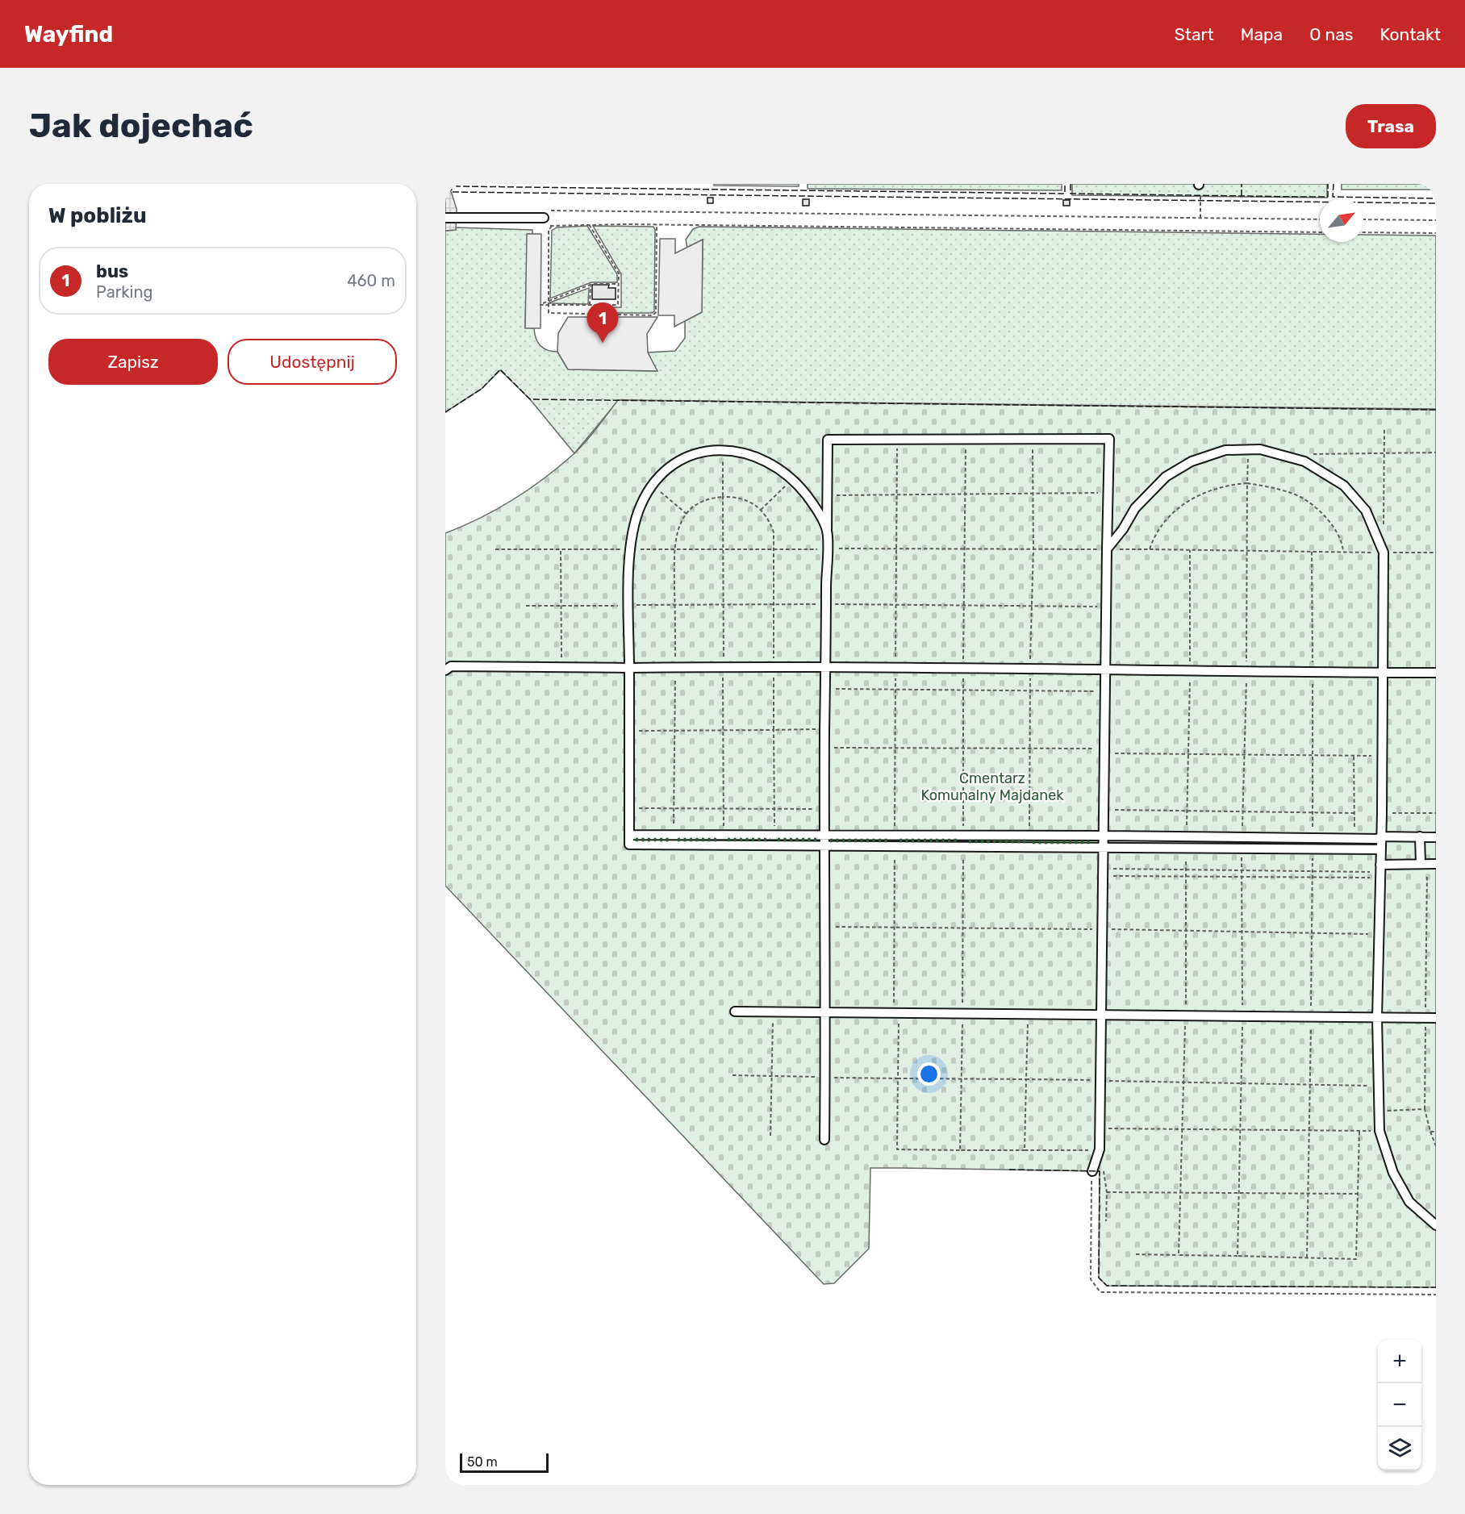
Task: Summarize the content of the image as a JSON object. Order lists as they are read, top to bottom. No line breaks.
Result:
{"parks":["Cmentarz Komunalny Majdanek"],"scale_bar":"50 m","north":"top right","page":{"header":"Wayfind","nav":["Start","Mapa","O nas","Kontakt"],"buttons":["Trasa",["Zapisz","Udostępnij"]],"title":"Jak dojechać","heading":"W pobliżu","list":[{"mark":"1","name":"bus","note":"Parking","value":"460 m"}],"pins":"1","map_buttons":["+","−"],"scale":"50 m"}}
